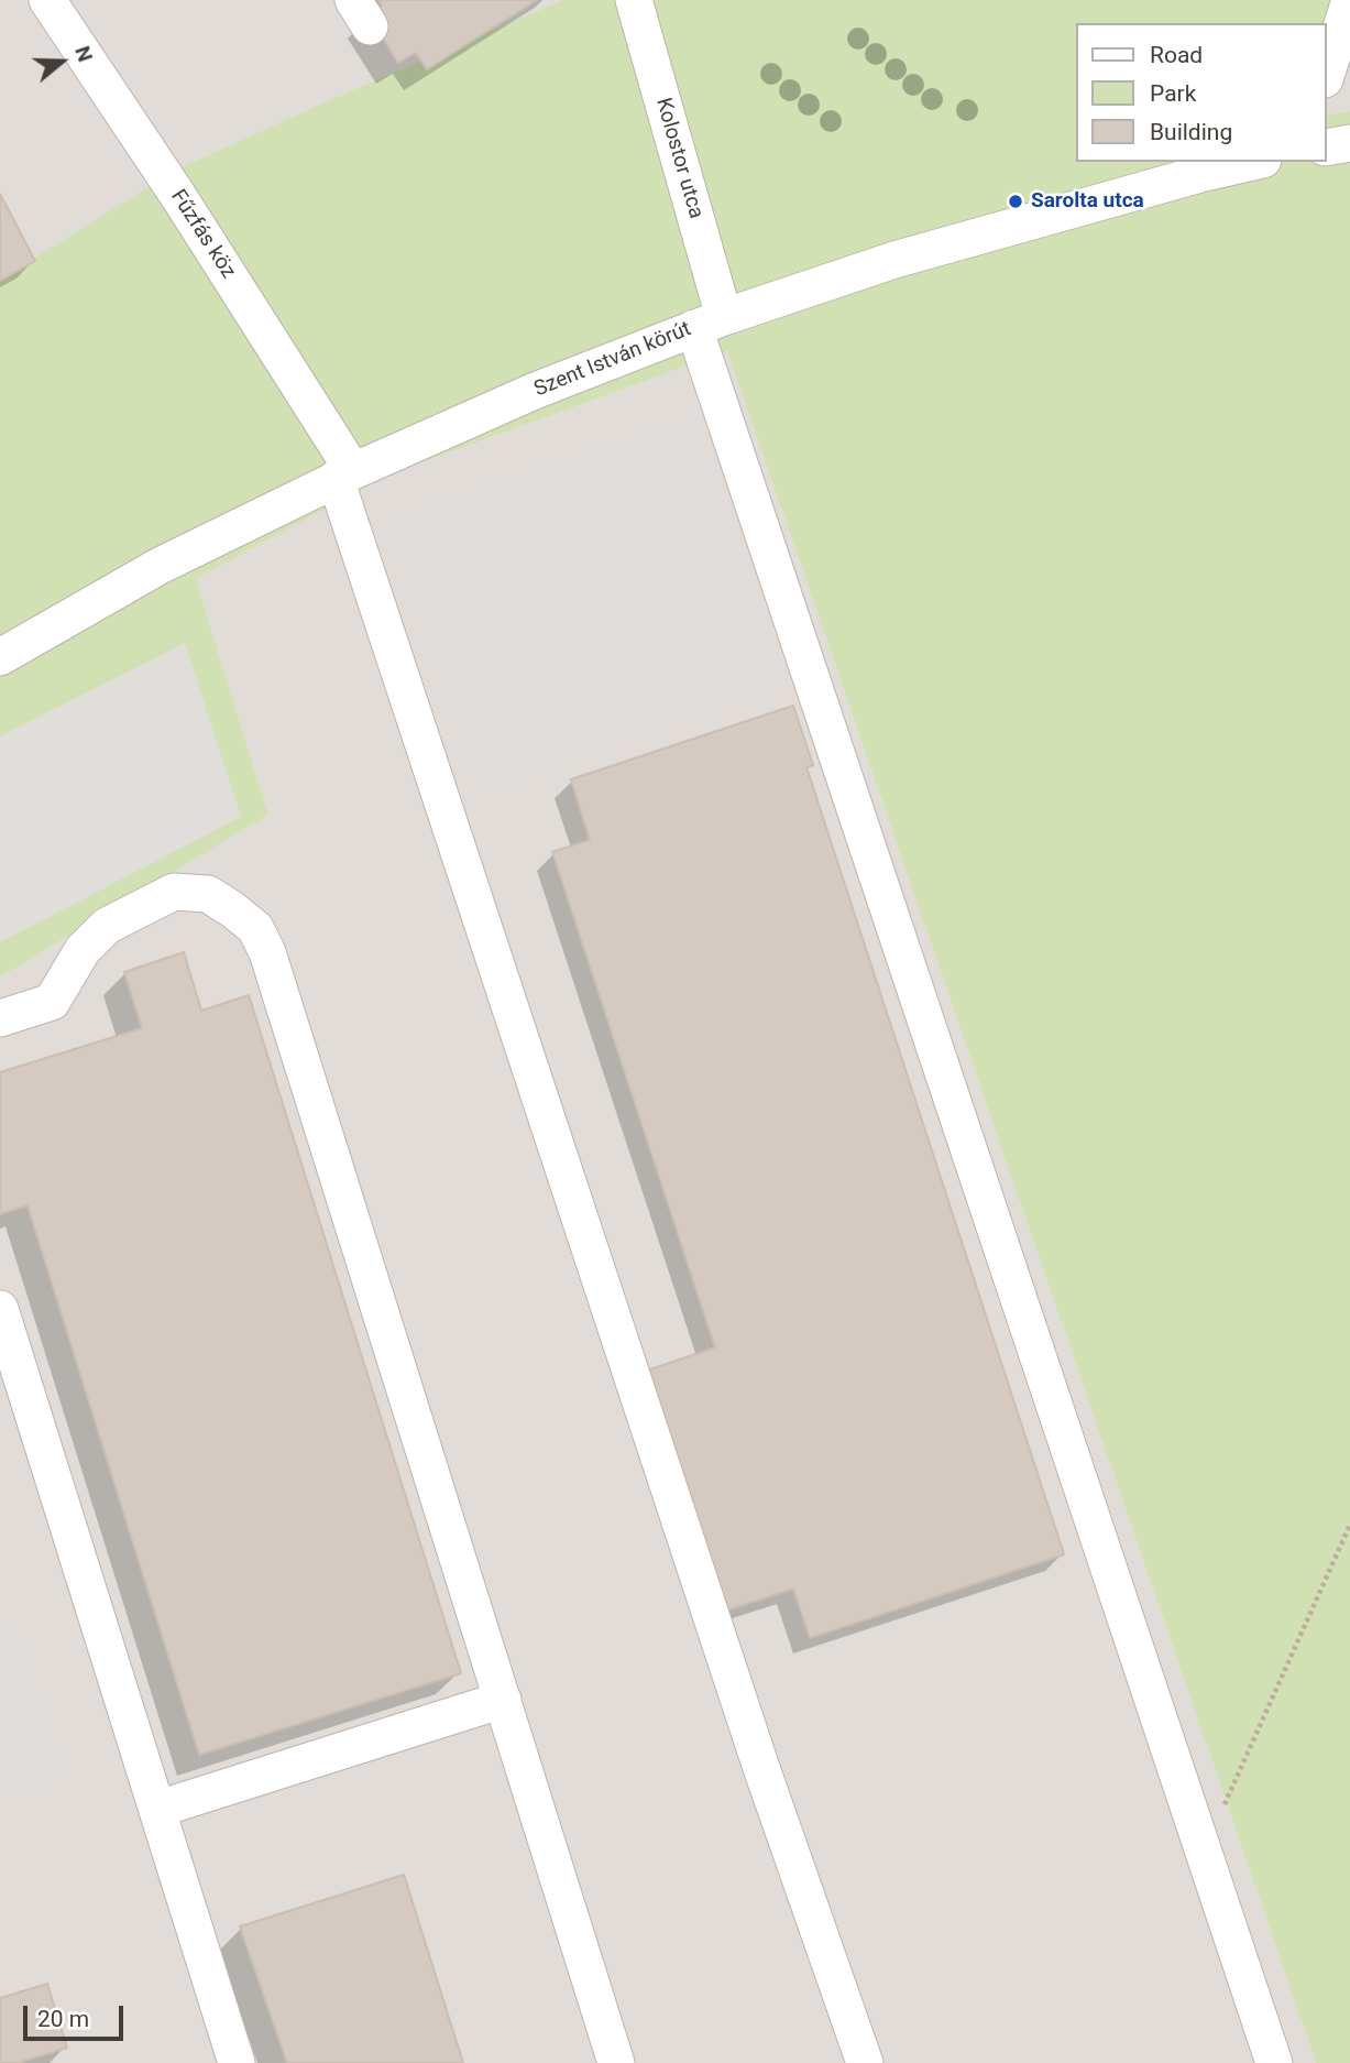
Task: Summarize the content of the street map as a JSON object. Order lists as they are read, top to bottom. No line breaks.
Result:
{"streets":{"street":["Kolostor utca","Fűzfás köz","Szent István körút"]},"crossings":[["Kolostor utca","Szent István körút"],["Fűzfás köz","Szent István körút"]],"places":["Sarolta utca"],"legend":["Road","Park","Building"],"scale_bar":"20 m","north":"right"}
